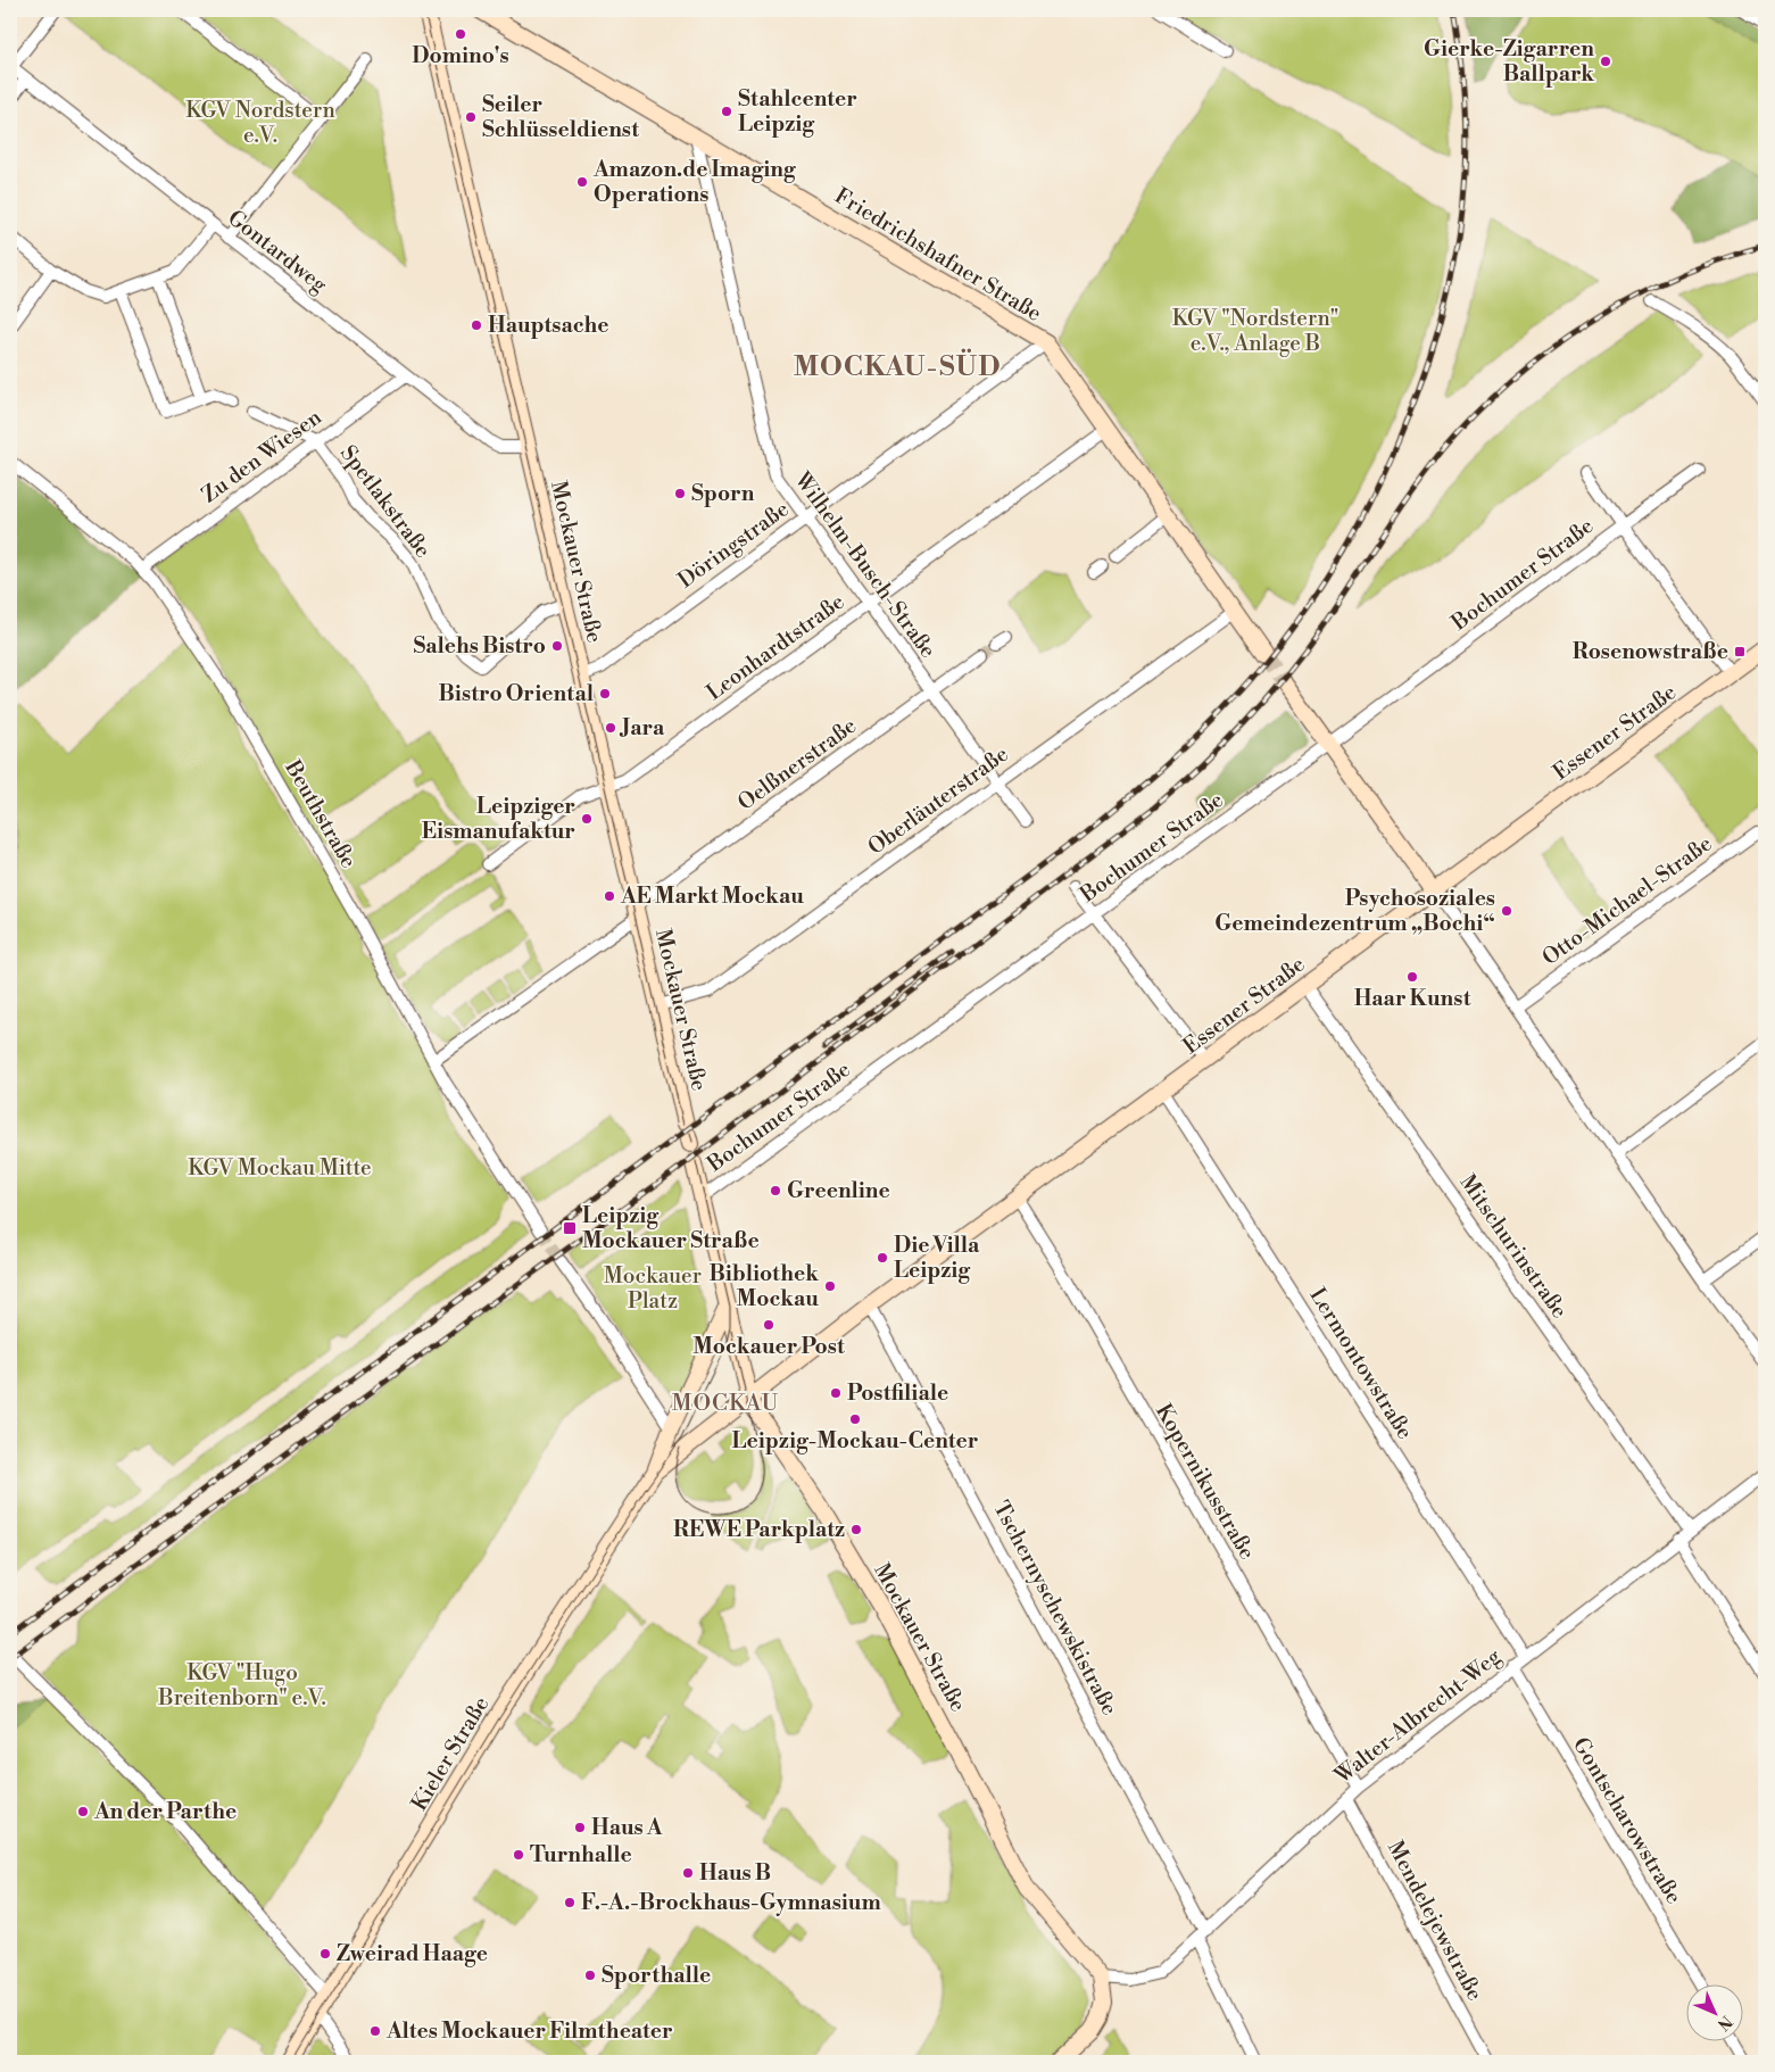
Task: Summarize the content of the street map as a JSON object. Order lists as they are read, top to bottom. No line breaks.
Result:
{"streets":{"main road":["Friedrichshafner Straße","Mockauer Straße","Essener Straße","Kieler Straße"],"street":["Gontardweg","Zu den Wiesen","Spetlakstraße","Döringstraße","Wilhelm-Busch-Straße","Bochumer Straße","Leonhardtstraße","Oelßnerstraße","Oberläuterstraße","Beuthstraße","Otto-Michael-Straße","Mitschurinstraße","Lermontowstraße","Kopernikusstraße","Tschernyschewskistraße","Walter-Albrecht-Weg","Gontscharowstraße","Mendelejewstraße"]},"crossings":[["Gontardweg","Zu den Wiesen"],["Gontardweg","Mockauer Straße"],["Friedrichshafner Straße","Döringstraße"],["Friedrichshafner Straße","Wilhelm-Busch-Straße"],["Friedrichshafner Straße","Leonhardtstraße"],["Friedrichshafner Straße","Oberläuterstraße"],["Zu den Wiesen","Spetlakstraße"],["Zu den Wiesen","Beuthstraße"],["Spetlakstraße","Mockauer Straße"],["Döringstraße","Mockauer Straße"],["Döringstraße","Wilhelm-Busch-Straße"],["Mockauer Straße","Bochumer Straße"],["Mockauer Straße","Leonhardtstraße"],["Mockauer Straße","Essener Straße"],["Mockauer Straße","Oelßnerstraße"],["Mockauer Straße","Oberläuterstraße"],["Mockauer Straße","Walter-Albrecht-Weg"],["Mockauer Straße","Kieler Straße"],["Wilhelm-Busch-Straße","Leonhardtstraße"],["Wilhelm-Busch-Straße","Oelßnerstraße"],["Wilhelm-Busch-Straße","Oberläuterstraße"],["Bochumer Straße","Essener Straße"],["Essener Straße","Mitschurinstraße"],["Essener Straße","Lermontowstraße"],["Essener Straße","Kopernikusstraße"],["Essener Straße","Tschernyschewskistraße"],["Essener Straße","Kieler Straße"],["Oelßnerstraße","Beuthstraße"],["Mitschurinstraße","Walter-Albrecht-Weg"],["Lermontowstraße","Walter-Albrecht-Weg"],["Kopernikusstraße","Walter-Albrecht-Weg"],["Tschernyschewskistraße","Walter-Albrecht-Weg"],["Walter-Albrecht-Weg","Gontscharowstraße"],["Walter-Albrecht-Weg","Mendelejewstraße"]],"districts":["MOCKAU-SÜD","MOCKAU"],"parks":["KGV Nordstern e.V.","KGV \"Nordstern\" e.V., Anlage B","KGV Mockau Mitte","Mockauer Platz","KGV \"Hugo Breitenborn\" e.V."],"places":{"other":["Domino's","Gierke-Zigarren Ballpark","Stahlcenter Leipzig","Seiler Schlüsseldienst","Amazon.de Imaging Operations","Hauptsache","Sporn","Salehs Bistro","Bistro Oriental","Jara","Leipziger Eismanufaktur","AE Markt Mockau","Psychosoziales Gemeindezentrum „Bochi“","Haar Kunst","Greenline","Die Villa Leipzig","Bibliothek Mockau","Mockauer Post","Postfiliale","Leipzig-Mockau-Center","REWE Parkplatz","An der Parthe","Haus A","Turnhalle","Haus B","F.-A.-Brockhaus-Gymnasium","Zweirad Haage","Sporthalle","Altes Mockauer Filmtheater"],"transit":["Rosenowstraße","Leipzig Mockauer Straße"]},"north":"bottom right"}
